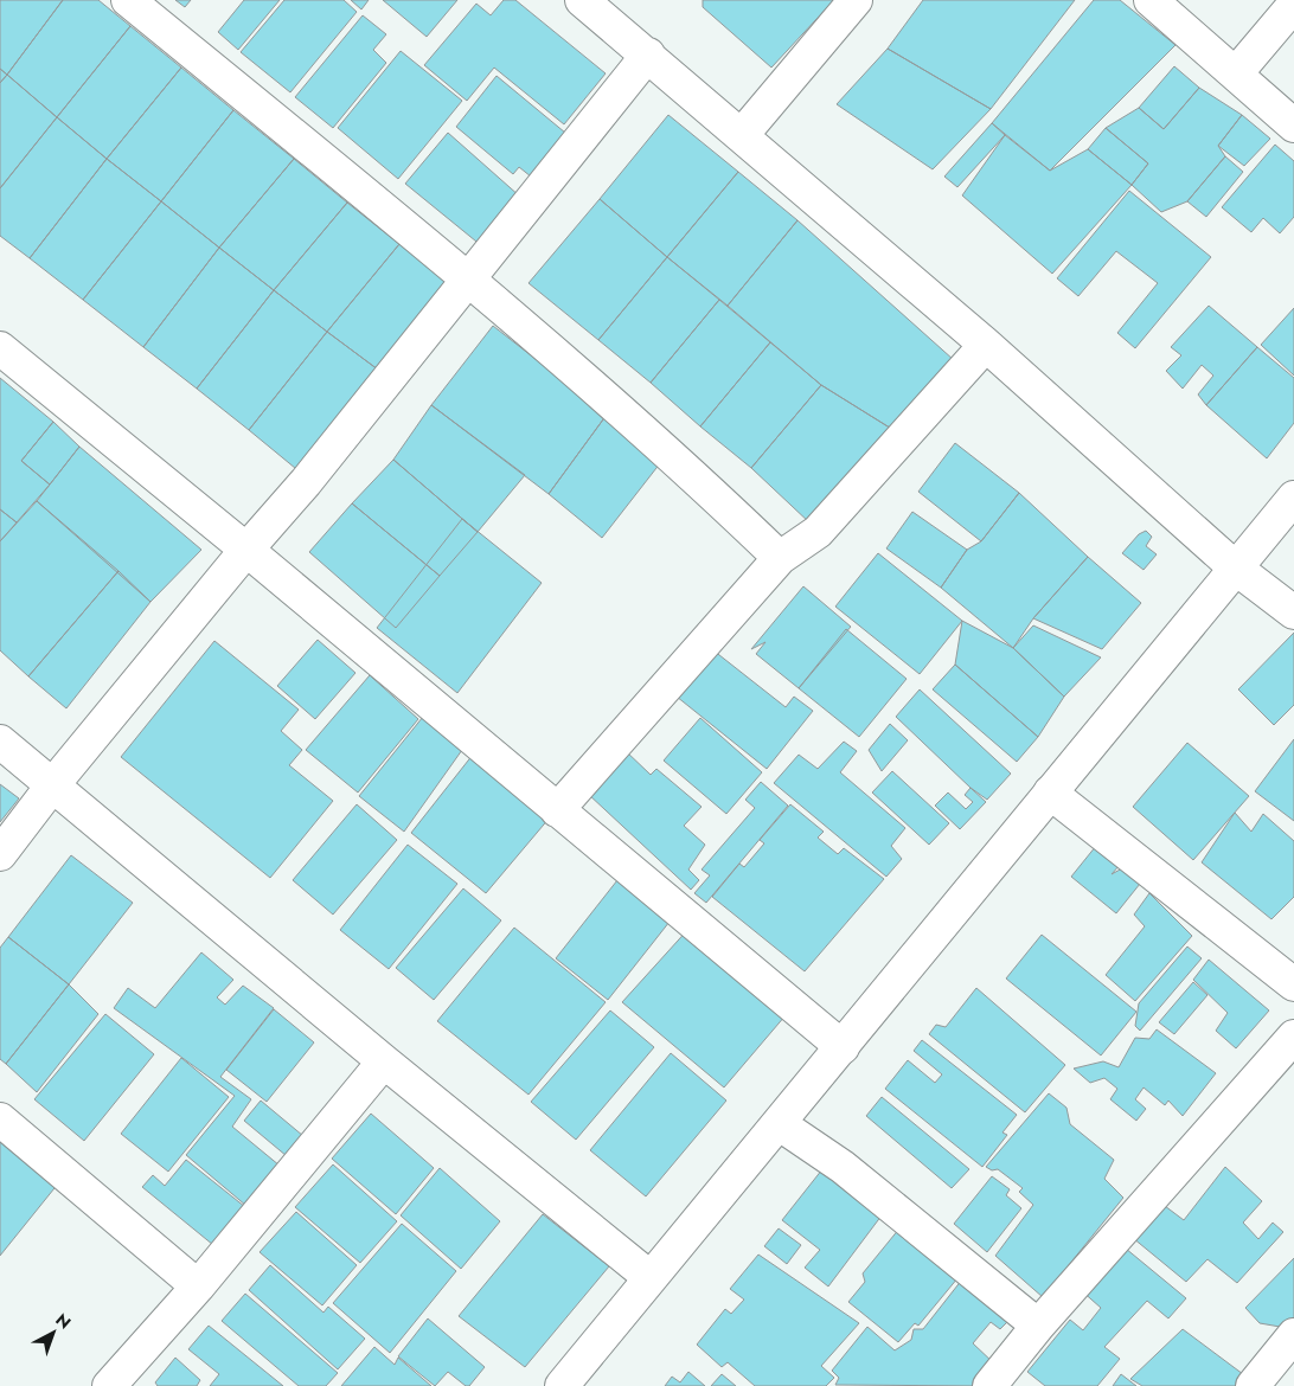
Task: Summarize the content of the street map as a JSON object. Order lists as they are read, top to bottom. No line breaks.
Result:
{"north":"top right"}
